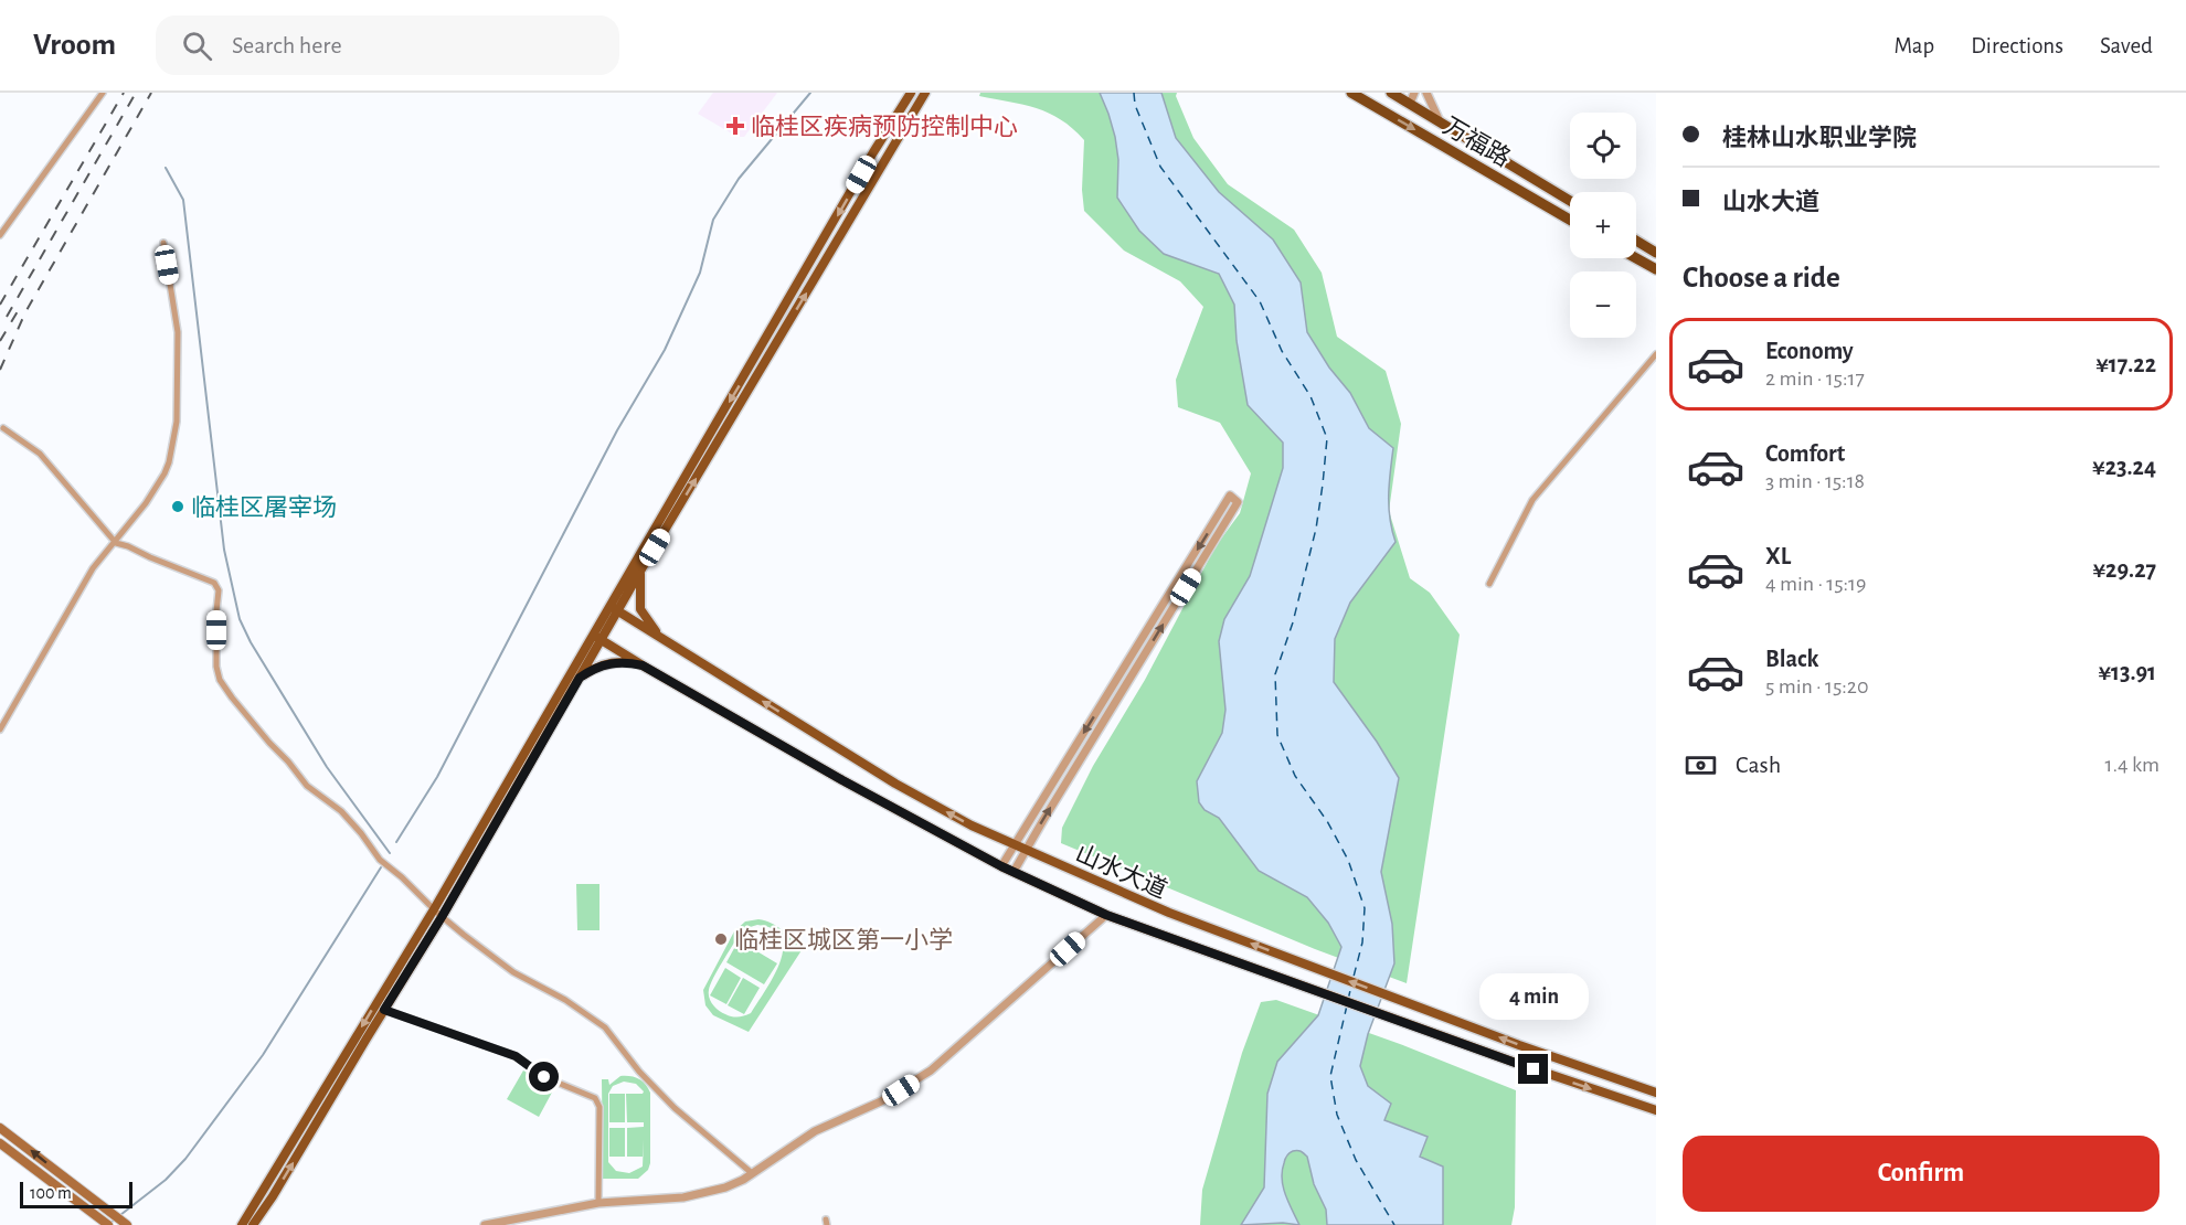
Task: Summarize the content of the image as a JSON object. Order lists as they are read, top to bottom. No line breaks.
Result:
{"streets":{"highway":["万福路"],"main road":["山水大道"]},"places":{"health":["临桂区疾病预防控制中心"],"other":["临桂区屠宰场","临桂区城区第一小学"]},"scale_bar":"100 m","page":{"header":"Vroom","search":"Search here","nav":["Map","Directions","Saved"],"banner":["桂林山水职业学院","山水大道"],"map_buttons":["+","−"],"heading":"Choose a ride","list":[{"name":"Economy","note":"2 min · 15:17","value":"¥17.22"},{"name":"Comfort","note":"3 min · 15:18","value":"¥23.24"},{"name":"XL","note":"4 min · 15:19","value":"¥29.27"},{"name":"Black","note":"5 min · 15:20","value":"¥13.91"}],"pay":["Cash","1.4 km"],"bubble":"4 min","buttons":"Confirm","scale":"100 m"}}
